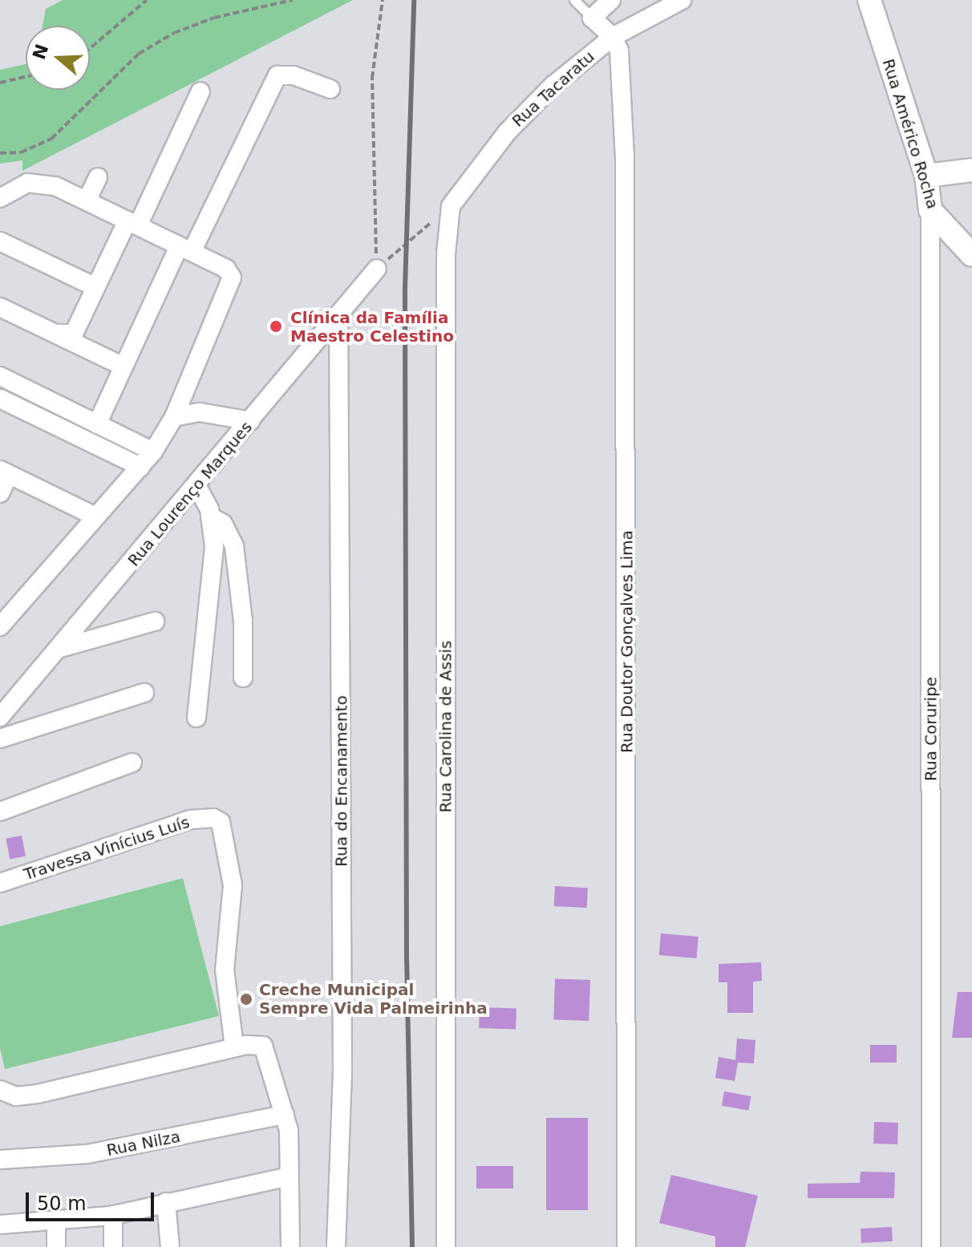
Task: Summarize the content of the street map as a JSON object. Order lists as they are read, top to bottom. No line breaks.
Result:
{"streets":{"street":["Rua Tacaratu","Rua Américo Rocha","Rua Lourenço Marques","Rua Doutor Gonçalves Lima","Rua Carolina de Assis","Rua Coruripe","Rua do Encanamento","Travessa Vinícius Luís","Rua Nilza"]},"crossings":[["Rua Tacaratu","Rua Doutor Gonçalves Lima"],["Rua Tacaratu","Rua Carolina de Assis"],["Rua Américo Rocha","Rua Coruripe"],["Rua Lourenço Marques","Rua do Encanamento"]],"places":["Clínica da Família Maestro Celestino","Creche Municipal Sempre Vida Palmeirinha"],"scale_bar":"50 m","north":"left"}
